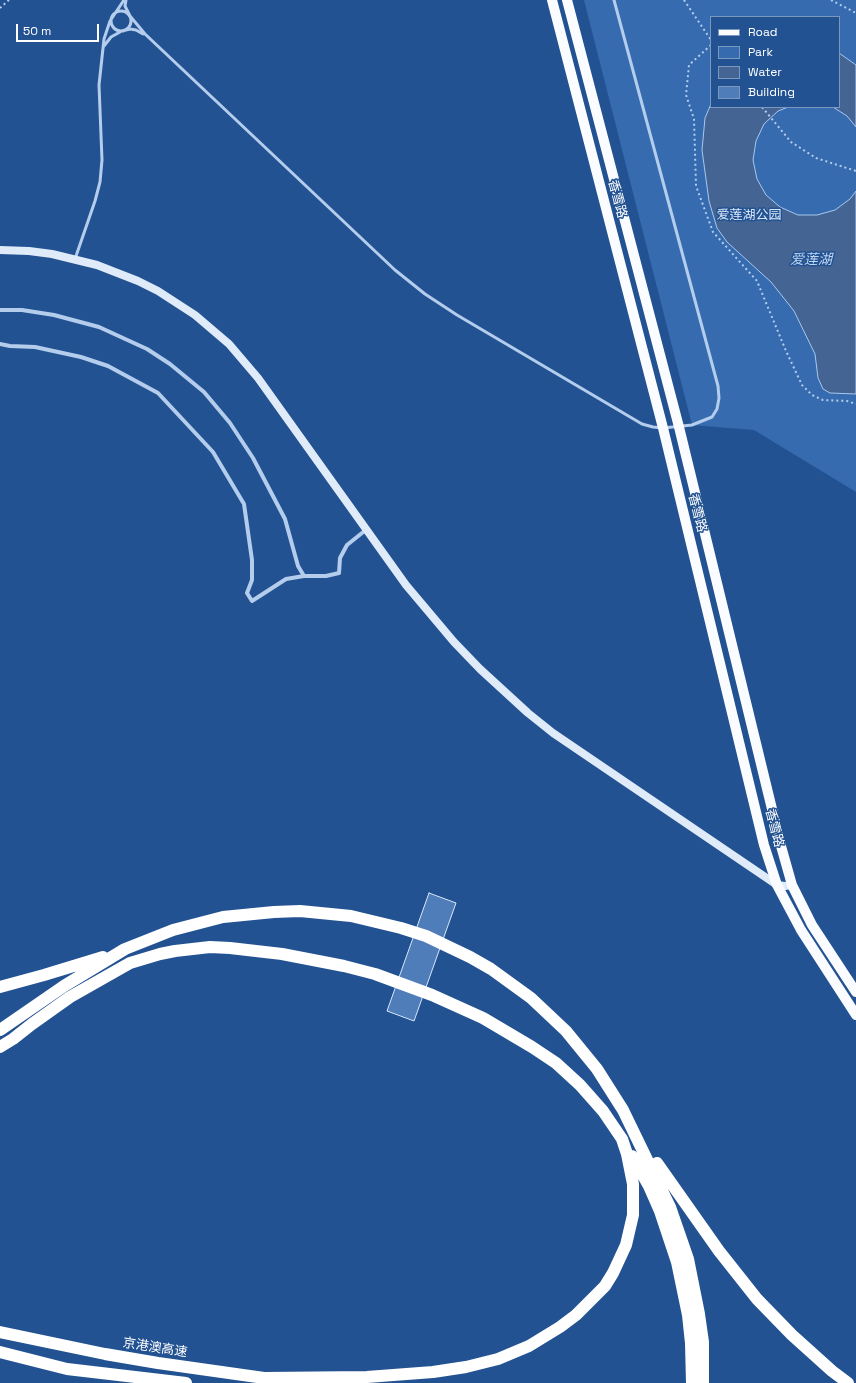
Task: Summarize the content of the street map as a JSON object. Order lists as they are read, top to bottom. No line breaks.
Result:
{"streets":{"highway":["京港澳高速"],"main road":["香雪路"]},"water":["爱莲湖"],"parks":["爱莲湖公园"],"legend":["Road","Park","Water","Building"],"scale_bar":"50 m"}
